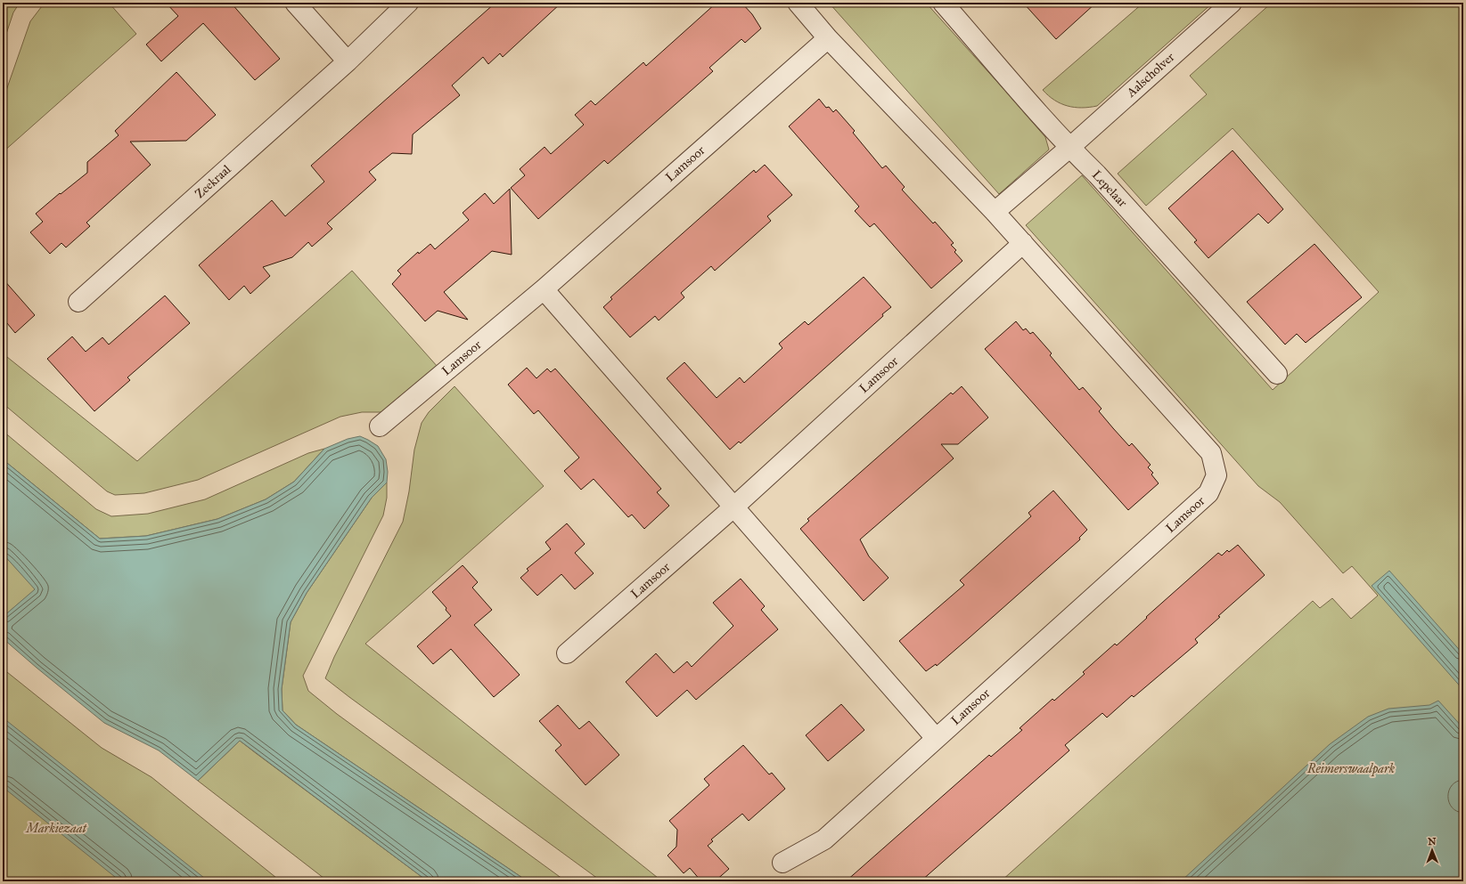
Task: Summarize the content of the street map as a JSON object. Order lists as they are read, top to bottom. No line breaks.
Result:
{"streets":{"street":["Aalscholver","Lamsoor","Zeekraal","Lepelaar"]},"crossings":[["Aalscholver","Lepelaar"]],"parks":["Reimerswaalpark","Markiezaat"],"north":"top"}
